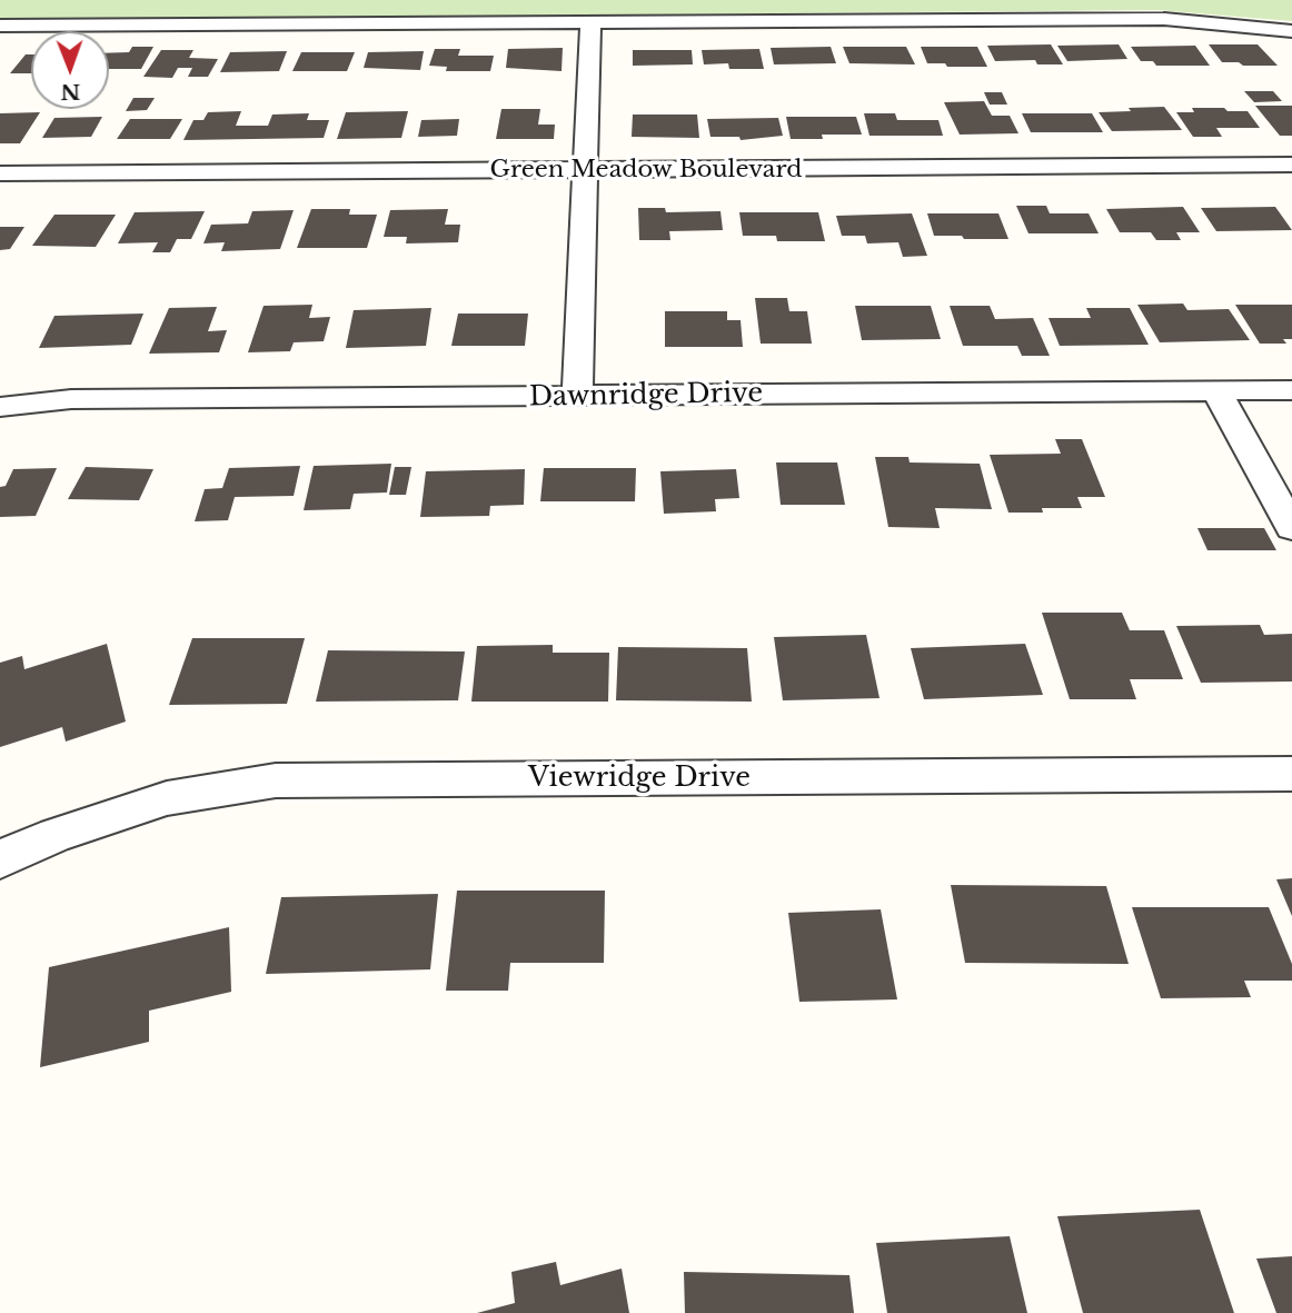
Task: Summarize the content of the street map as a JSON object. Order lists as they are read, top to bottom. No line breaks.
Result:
{"streets":{"street":["Green Meadow Boulevard","Dawnridge Drive","Viewridge Drive"]},"north":"bottom"}
